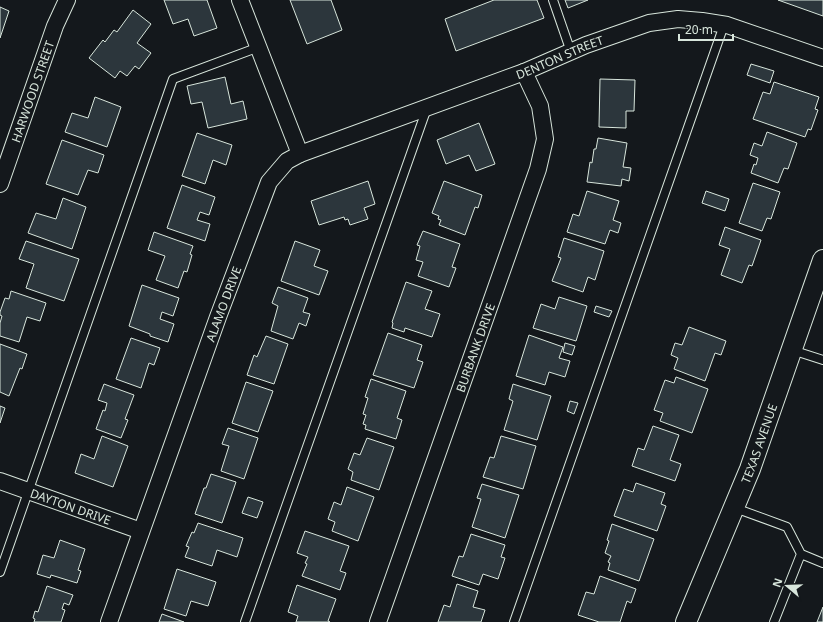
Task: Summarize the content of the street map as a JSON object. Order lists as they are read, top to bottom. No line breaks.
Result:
{"streets":{"street":["DENTON STREET","HARWOOD STREET","ALAMO DRIVE","BURBANK DRIVE","TEXAS AVENUE","DAYTON DRIVE"]},"crossings":[["DENTON STREET","ALAMO DRIVE"],["DENTON STREET","BURBANK DRIVE"],["ALAMO DRIVE","DAYTON DRIVE"]],"scale_bar":"20 m","north":"left"}
